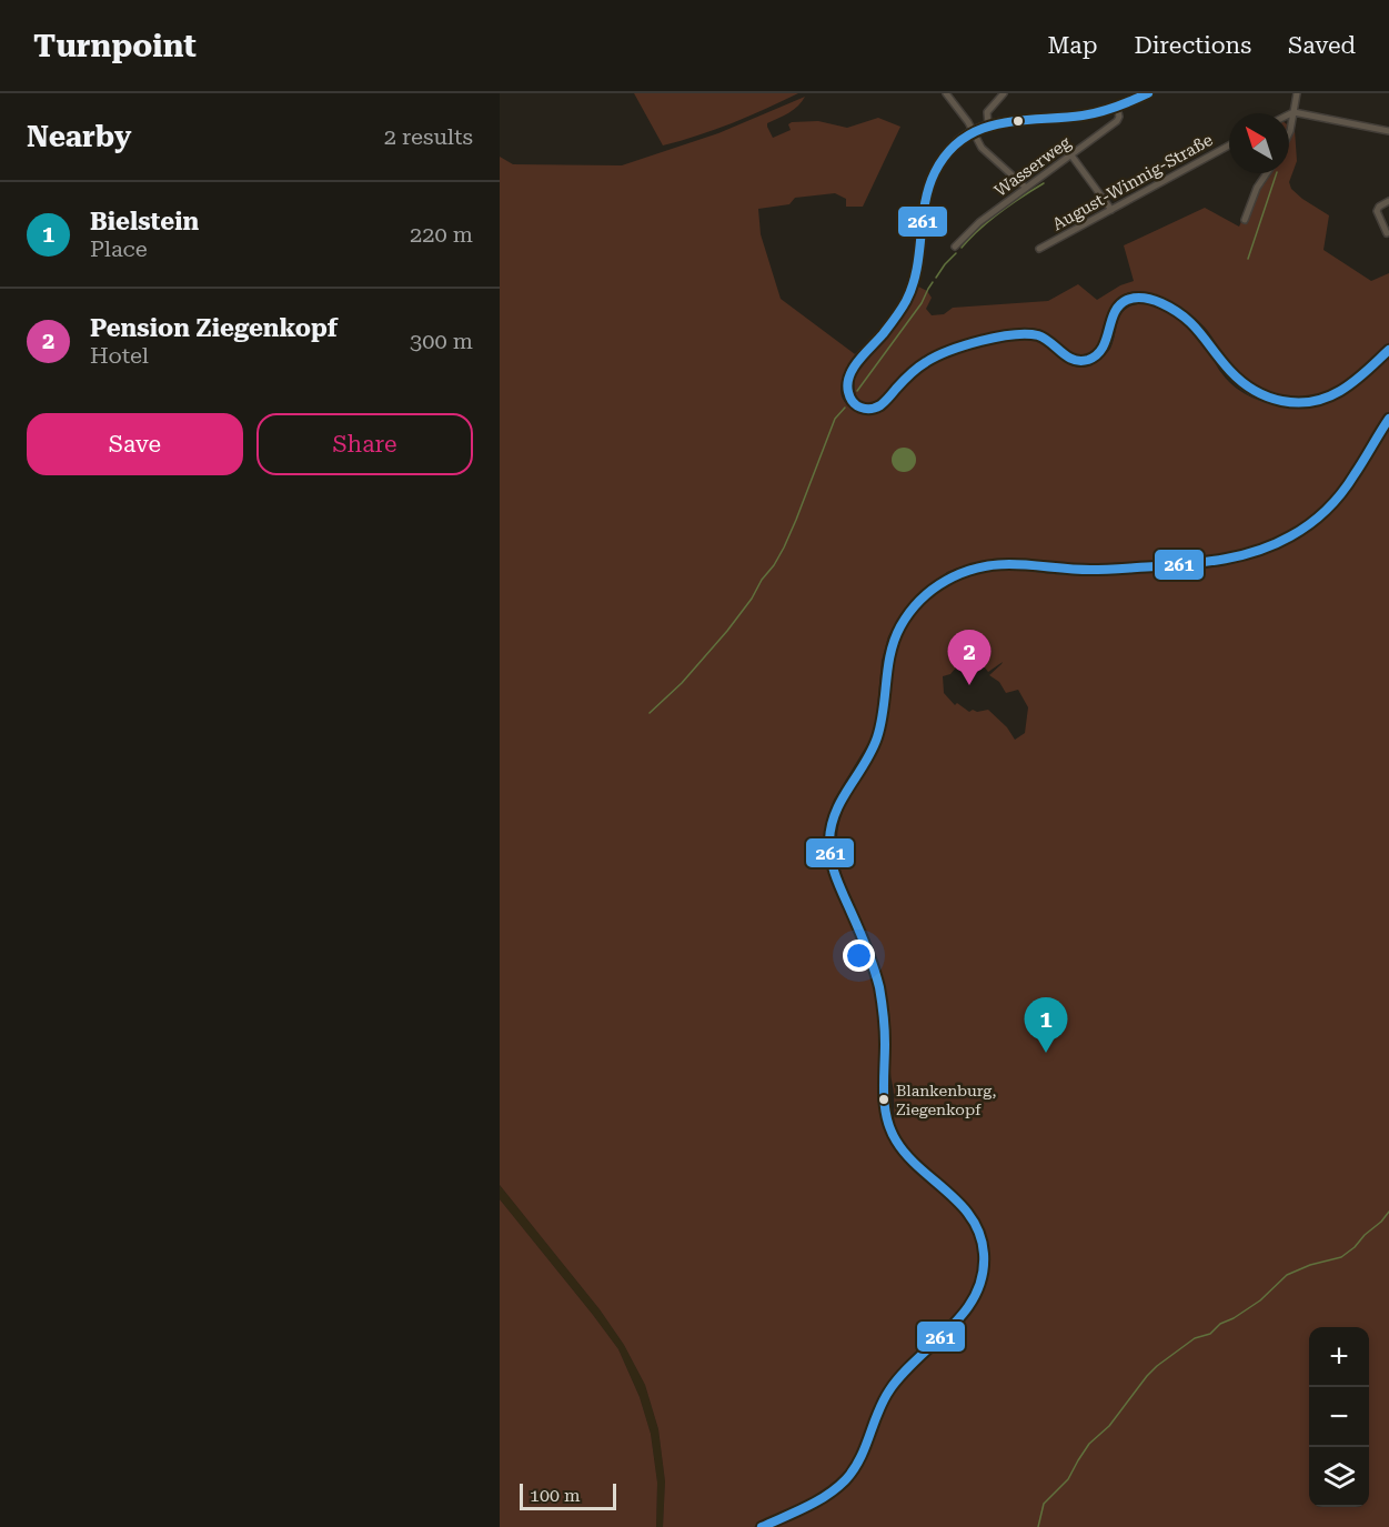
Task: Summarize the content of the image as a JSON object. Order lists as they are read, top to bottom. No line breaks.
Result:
{"streets":{"street":["Wasserweg","August-Winnig-Straße"]},"places":["Blankenburg, Ziegenkopf"],"lines":["transit line 261"],"scale_bar":"100 m","north":"top left","page":{"header":"Turnpoint","nav":["Map","Directions","Saved"],"heading":["Nearby","2 results"],"list":[{"mark":"1","name":"Bielstein","note":"Place","value":"220 m"},{"mark":"2","name":"Pension Ziegenkopf","note":"Hotel","value":"300 m"}],"buttons":["Save","Share"],"pins":["2","1"],"map_buttons":["+","−"],"scale":"100 m"}}
